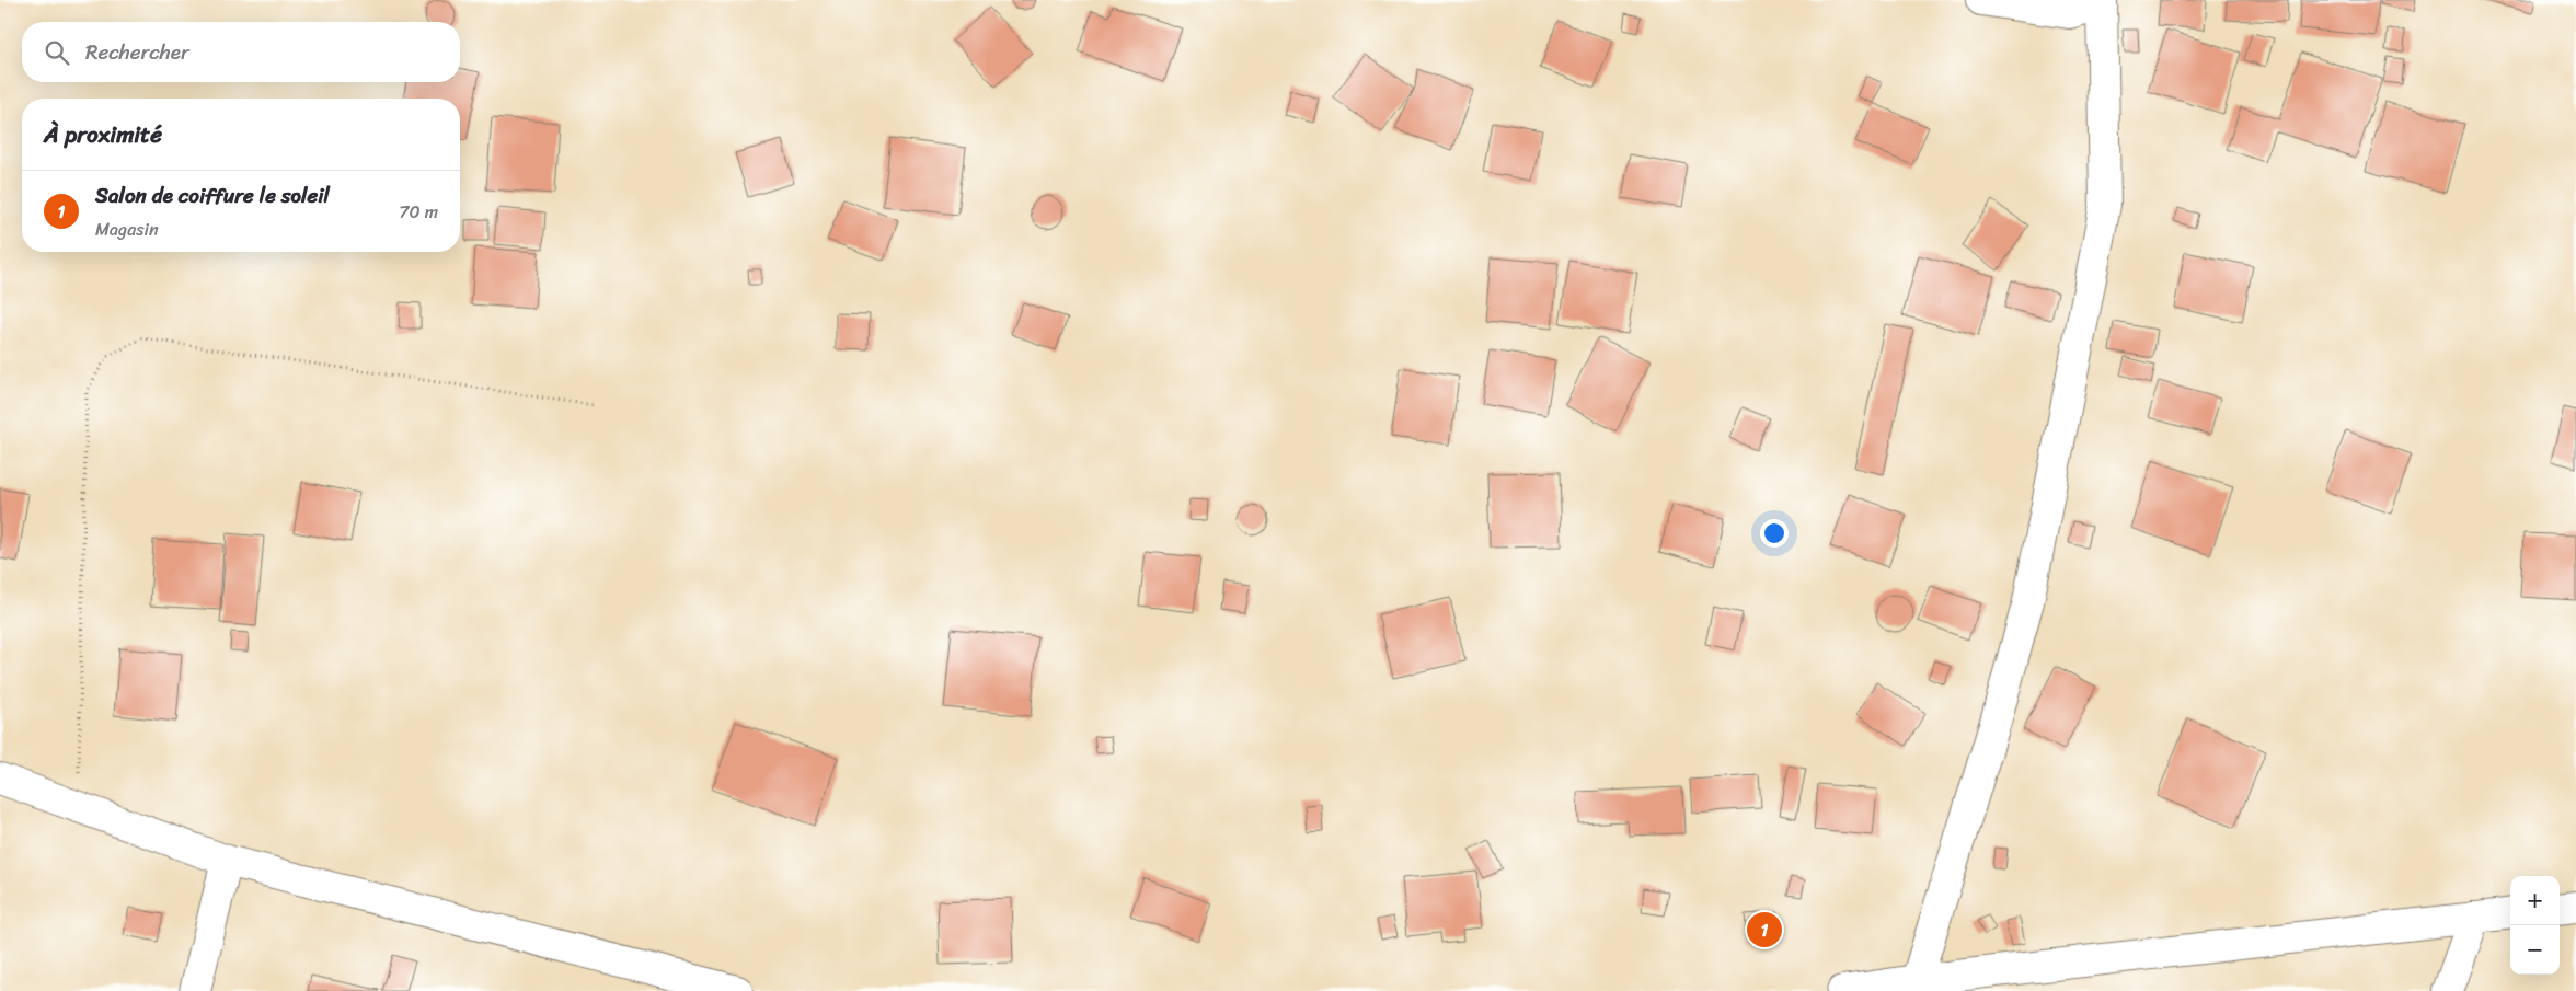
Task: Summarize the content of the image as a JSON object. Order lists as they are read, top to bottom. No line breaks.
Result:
{"page":{"search":"Rechercher","heading":"À proximité","list":[{"mark":"1","name":"Salon de coiffure le soleil","note":"Magasin","value":"70 m"}],"map_buttons":["+","−"],"pins":"1"}}
